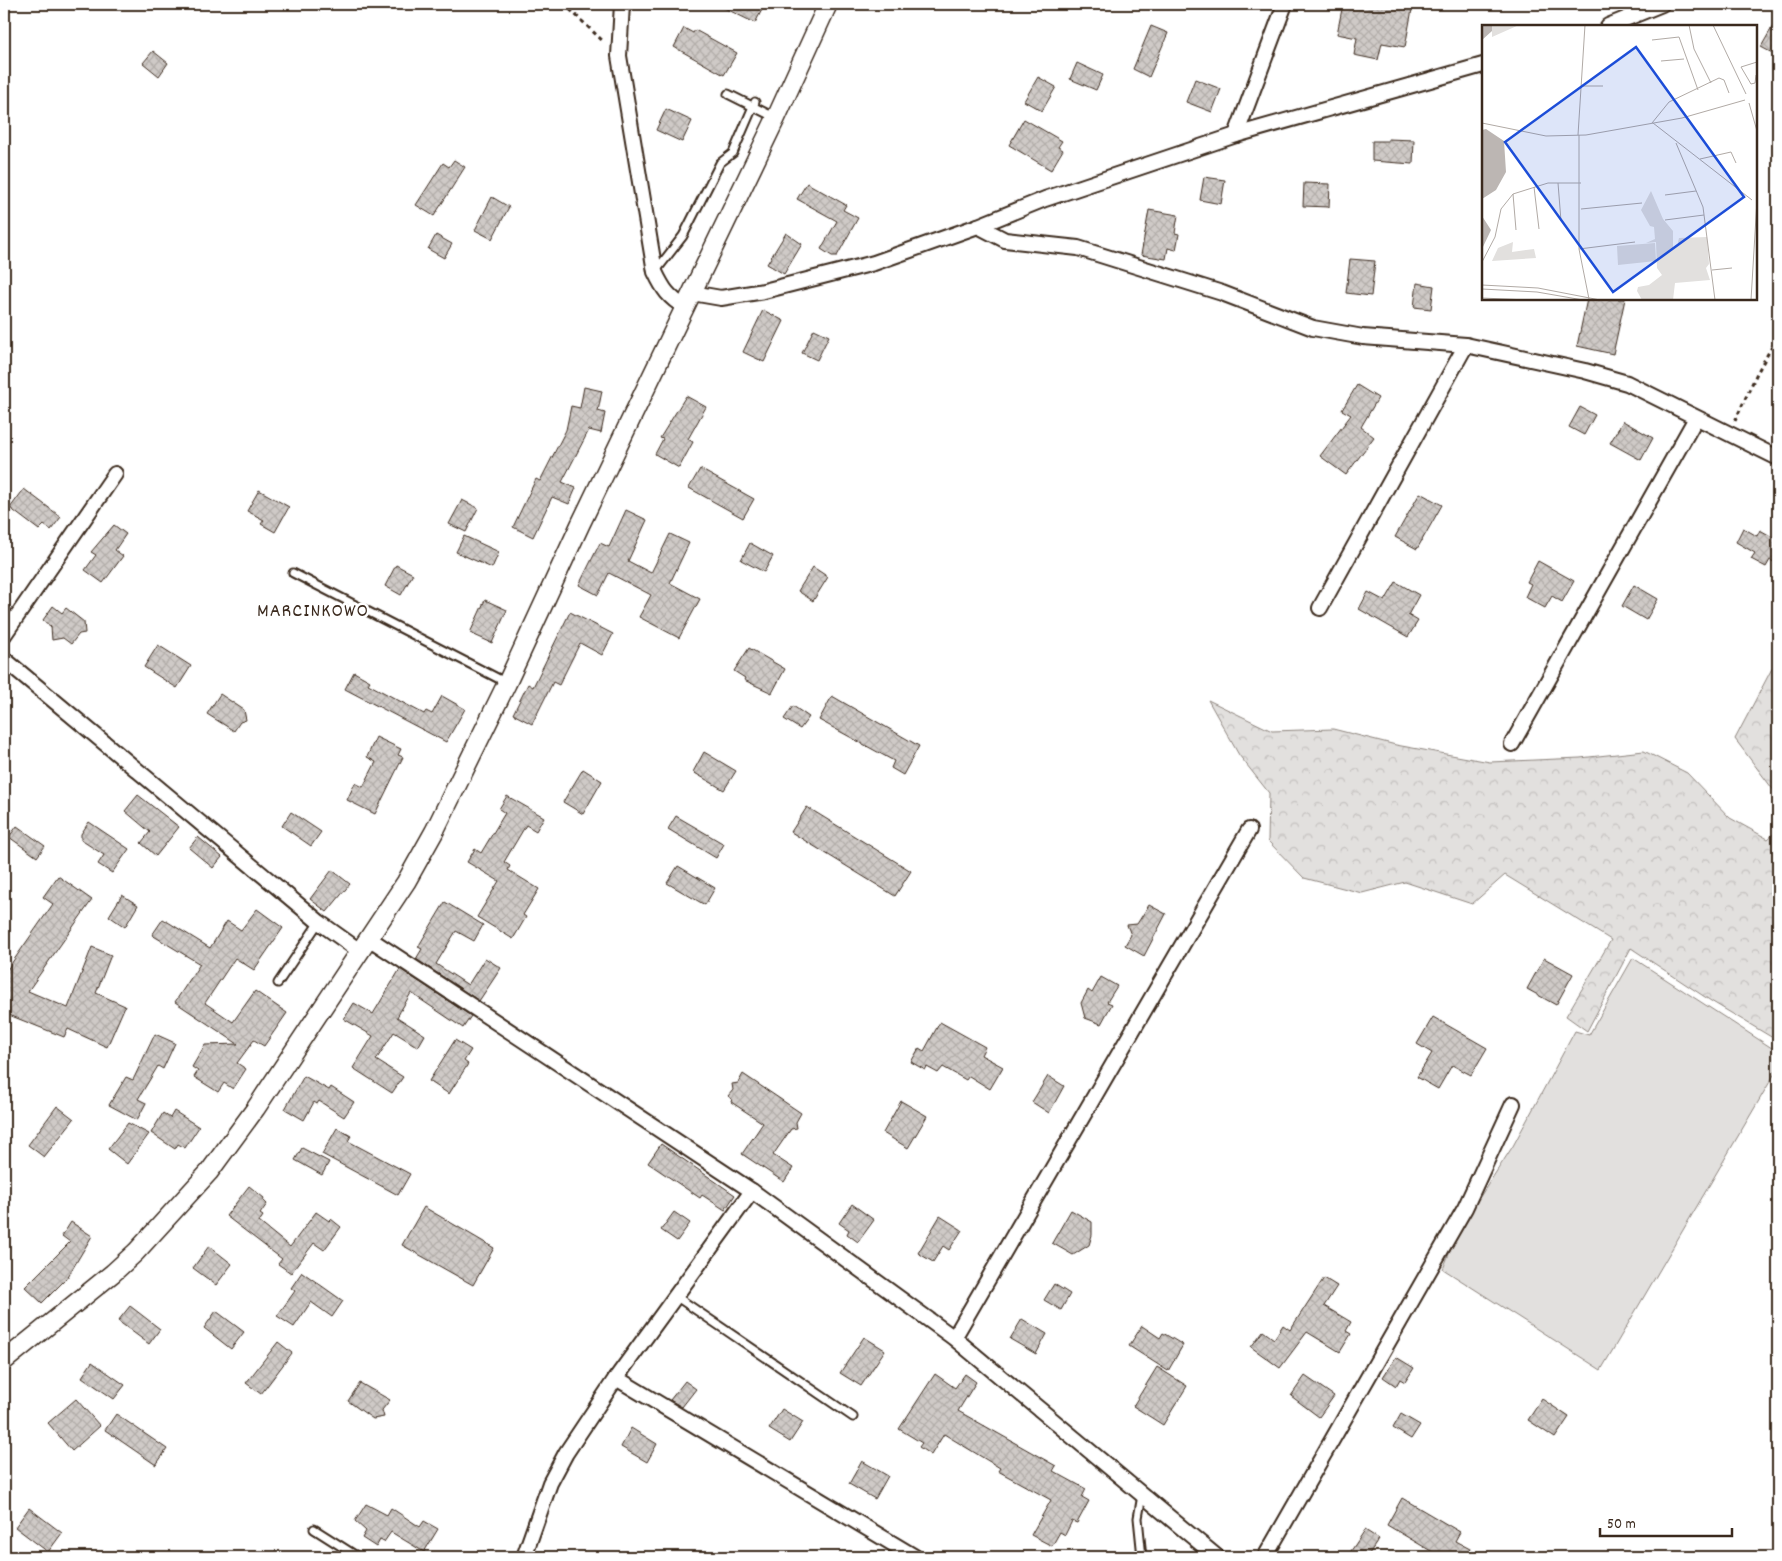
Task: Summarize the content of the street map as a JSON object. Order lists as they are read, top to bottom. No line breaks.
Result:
{"districts":["MARCINKOWO"],"scale_bar":"50 m"}
